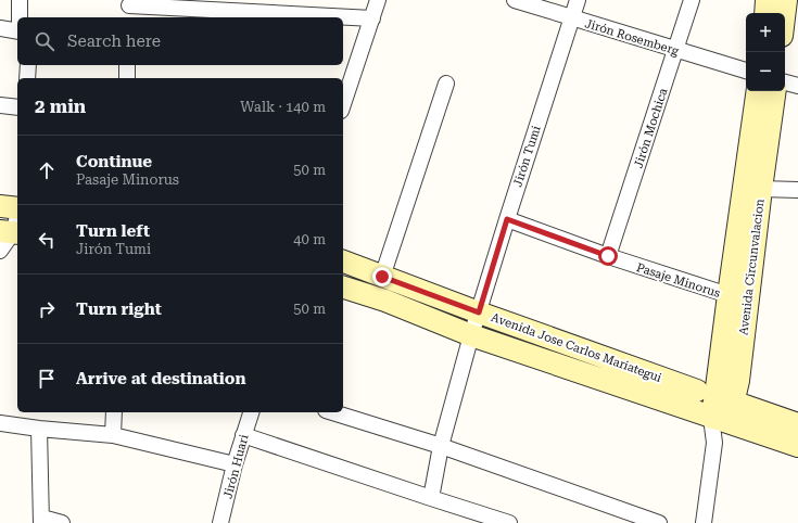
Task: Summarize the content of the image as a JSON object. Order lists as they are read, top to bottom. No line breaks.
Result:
{"streets":{"main road":["Avenida Circunvalacion","Avenida Jose Carlos Mariategui"],"street":["Jirón Rosemberg","Jirón Mochica","Jirón Tumi","Pasaje Minorus","Jirón Huari"]},"crossings":[["Jirón Rosemberg","Jirón Mochica"],["Jirón Rosemberg","Jirón Tumi"],["Jirón Mochica","Pasaje Minorus"],["Jirón Tumi","Pasaje Minorus"],["Jirón Tumi","Avenida Jose Carlos Mariategui"],["Avenida Circunvalacion","Pasaje Minorus"],["Avenida Circunvalacion","Avenida Jose Carlos Mariategui"]],"page":{"map_buttons":["+","−"],"search":"Search here","heading":["2 min","Walk · 140 m"],"list":[["Continue","Pasaje Minorus","50 m"],["Turn left","Jirón Tumi","40 m"],["Turn right","50 m"],"Arrive at destination"]}}
